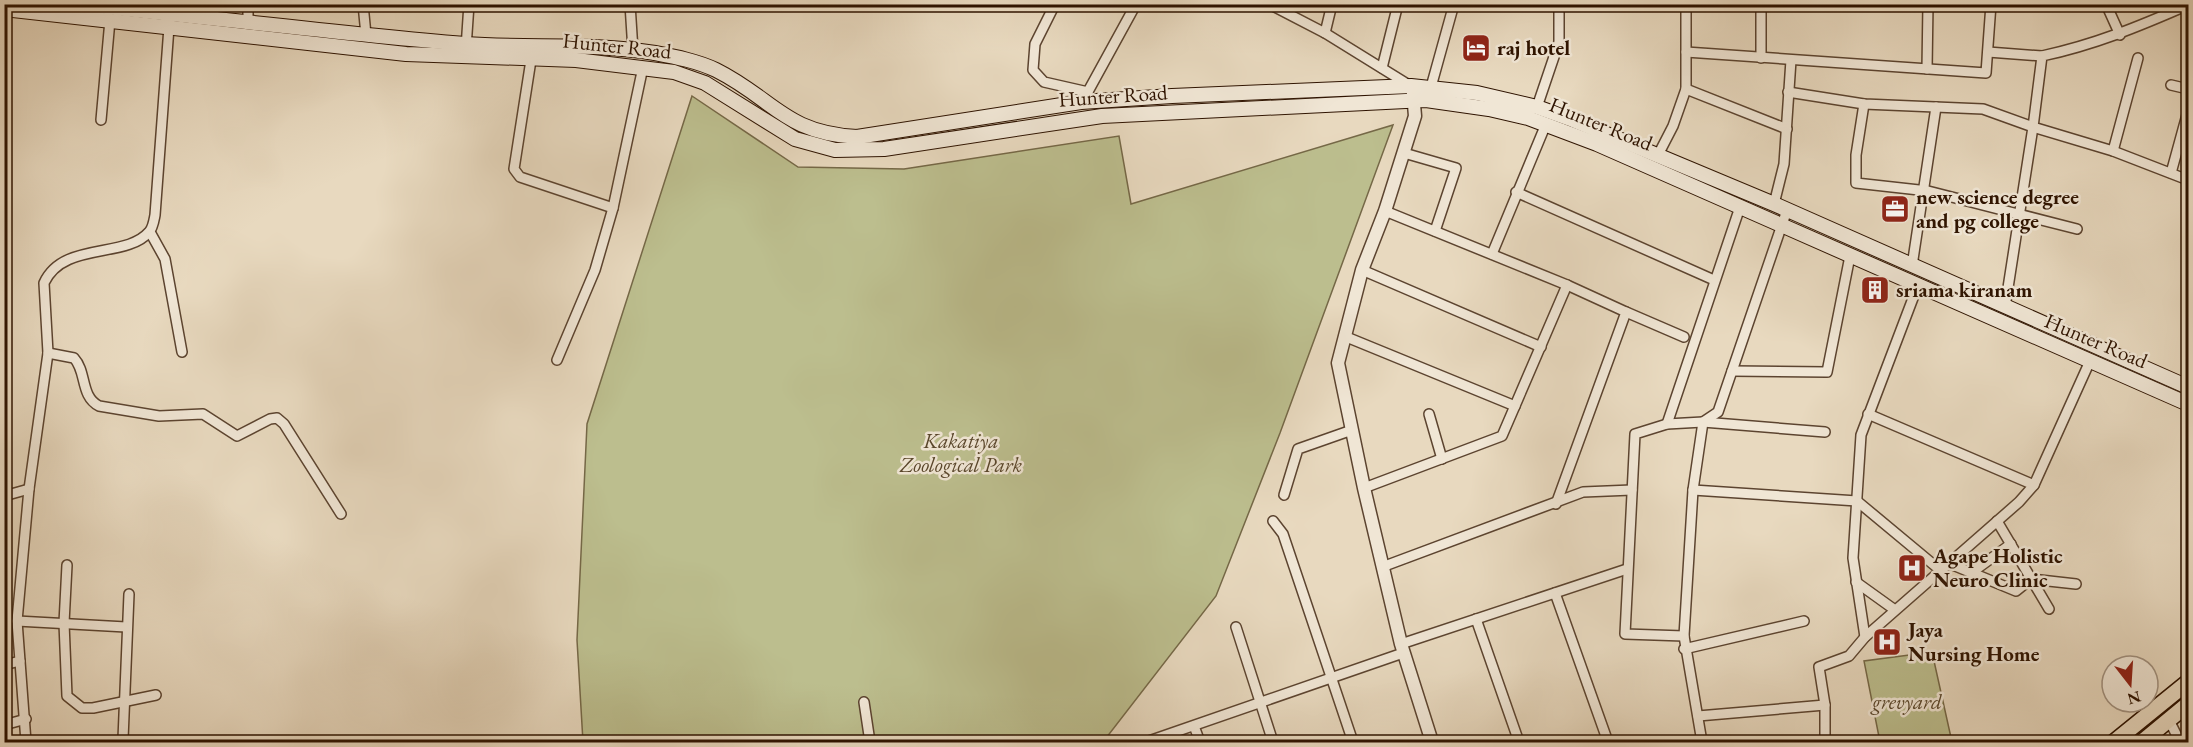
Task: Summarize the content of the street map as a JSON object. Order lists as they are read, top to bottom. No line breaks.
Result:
{"streets":{"main road":["Hunter Road"]},"parks":["Kakatiya Zoological Park","grevyard"],"places":{"hotel":["raj hotel"],"office":["new science degree and pg college"],"building":["sriama kiranam"],"hospital":["Agape Holistic Neuro Clinic","Jaya Nursing Home"]},"north":"bottom"}
